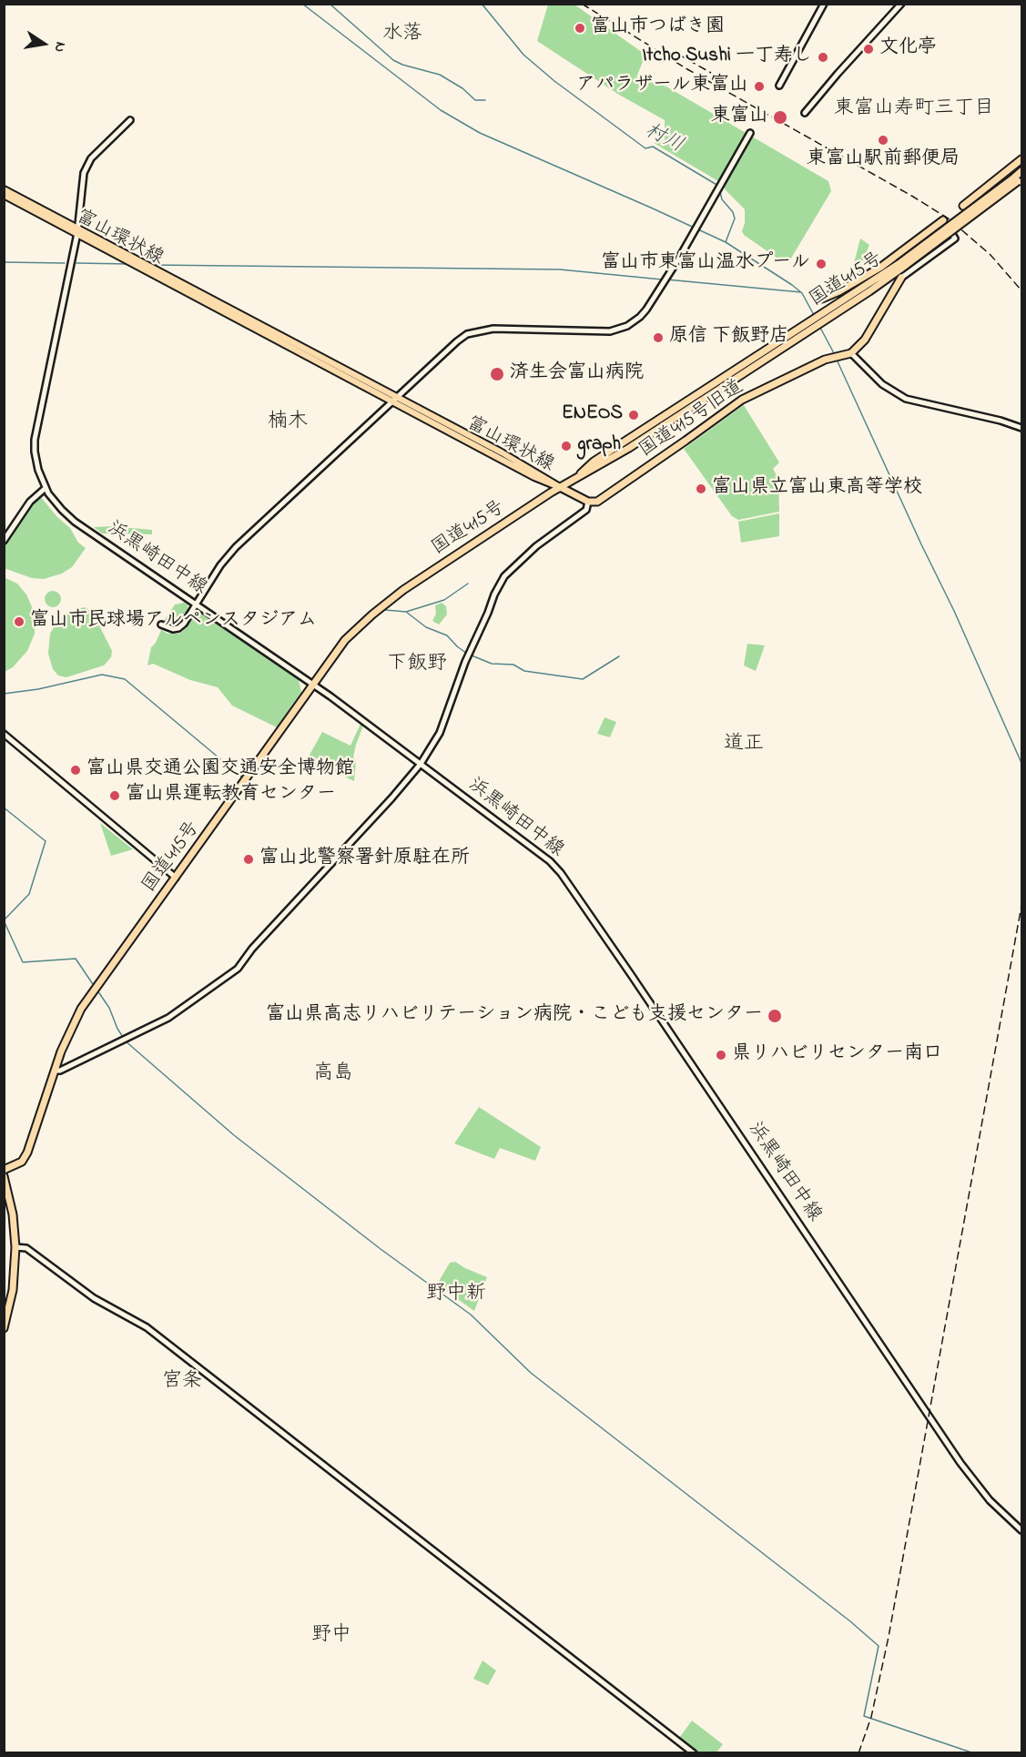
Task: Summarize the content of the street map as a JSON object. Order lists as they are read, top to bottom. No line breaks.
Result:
{"streets":{"highway":["国道415号","国道415号旧道"],"main road":["富山環状線"],"street":["浜黒崎田中線"]},"crossings":[["富山環状線","国道415号"],["富山環状線","浜黒崎田中線"],["国道415号","浜黒崎田中線"]],"districts":["水落","東富山寿町三丁目","楠木","下飯野","道正","高島","野中新","宮条","野中"],"water":["村川"],"places":["富山市つばき園","文化亭","Itcho Sushi 一丁寿し","アパラザール東富山","東富山","東富山駅前郵便局","富山市東富山温水プール","原信 下飯野店","済生会富山病院","ENEOS","graph","富山県立富山東高等学校","富山市民球場アルペンスタジアム","富山県交通公園交通安全博物館","富山県運転教育センター","富山北警察署針原駐在所","富山県高志リハビリテーション病院・こども支援センター","県リハビリセンター南口"],"north":"right"}
